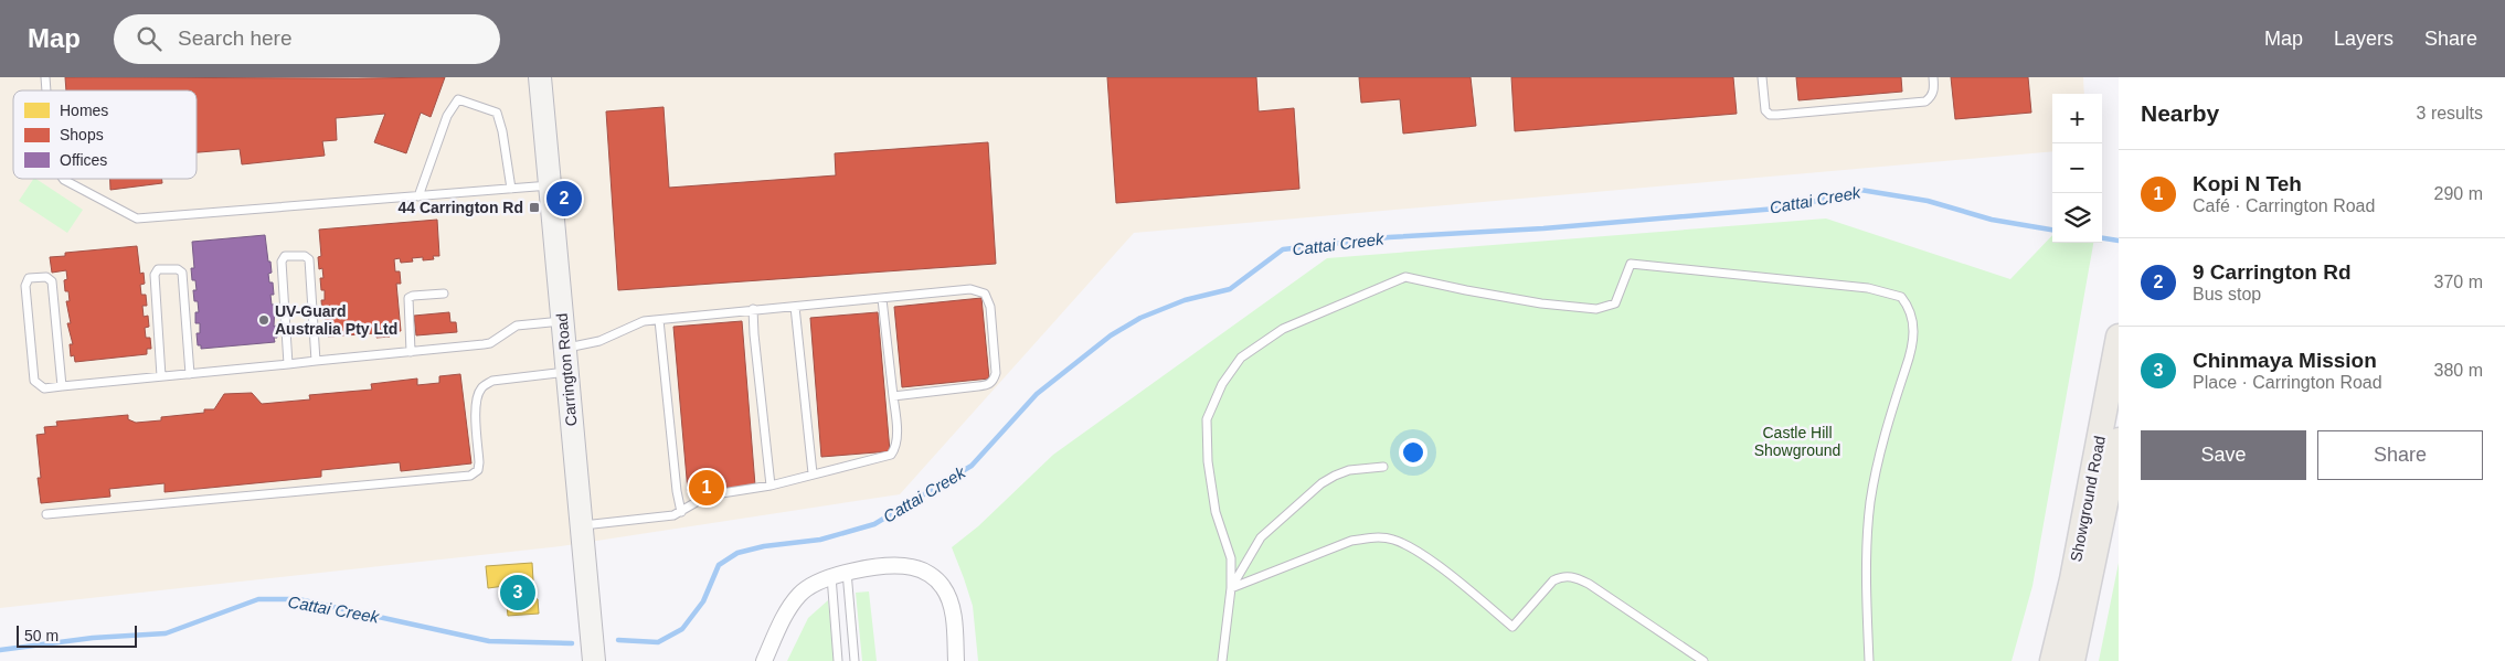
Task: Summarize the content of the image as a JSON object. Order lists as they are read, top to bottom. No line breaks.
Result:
{"streets":{"main road":["Carrington Road","Showground Road"]},"water":["Cattai Creek"],"parks":["Castle Hill Showground"],"places":{"transit":["44 Carrington Rd"],"other":["UV-Guard Australia Pty Ltd"]},"legend":["Homes","Shops","Offices"],"scale_bar":"50 m","page":{"header":"Map","search":"Search here","nav":["Map","Layers","Share"],"heading":["Nearby","3 results"],"map_buttons":["+","−"],"list":[{"mark":"1","name":"Kopi N Teh","note":"Café · Carrington Road","value":"290 m"},{"mark":"2","name":"9 Carrington Rd","note":"Bus stop","value":"370 m"},{"mark":"3","name":"Chinmaya Mission","note":"Place · Carrington Road","value":"380 m"}],"pins":["2","1","3"],"buttons":["Save","Share"],"scale":"50 m"}}
